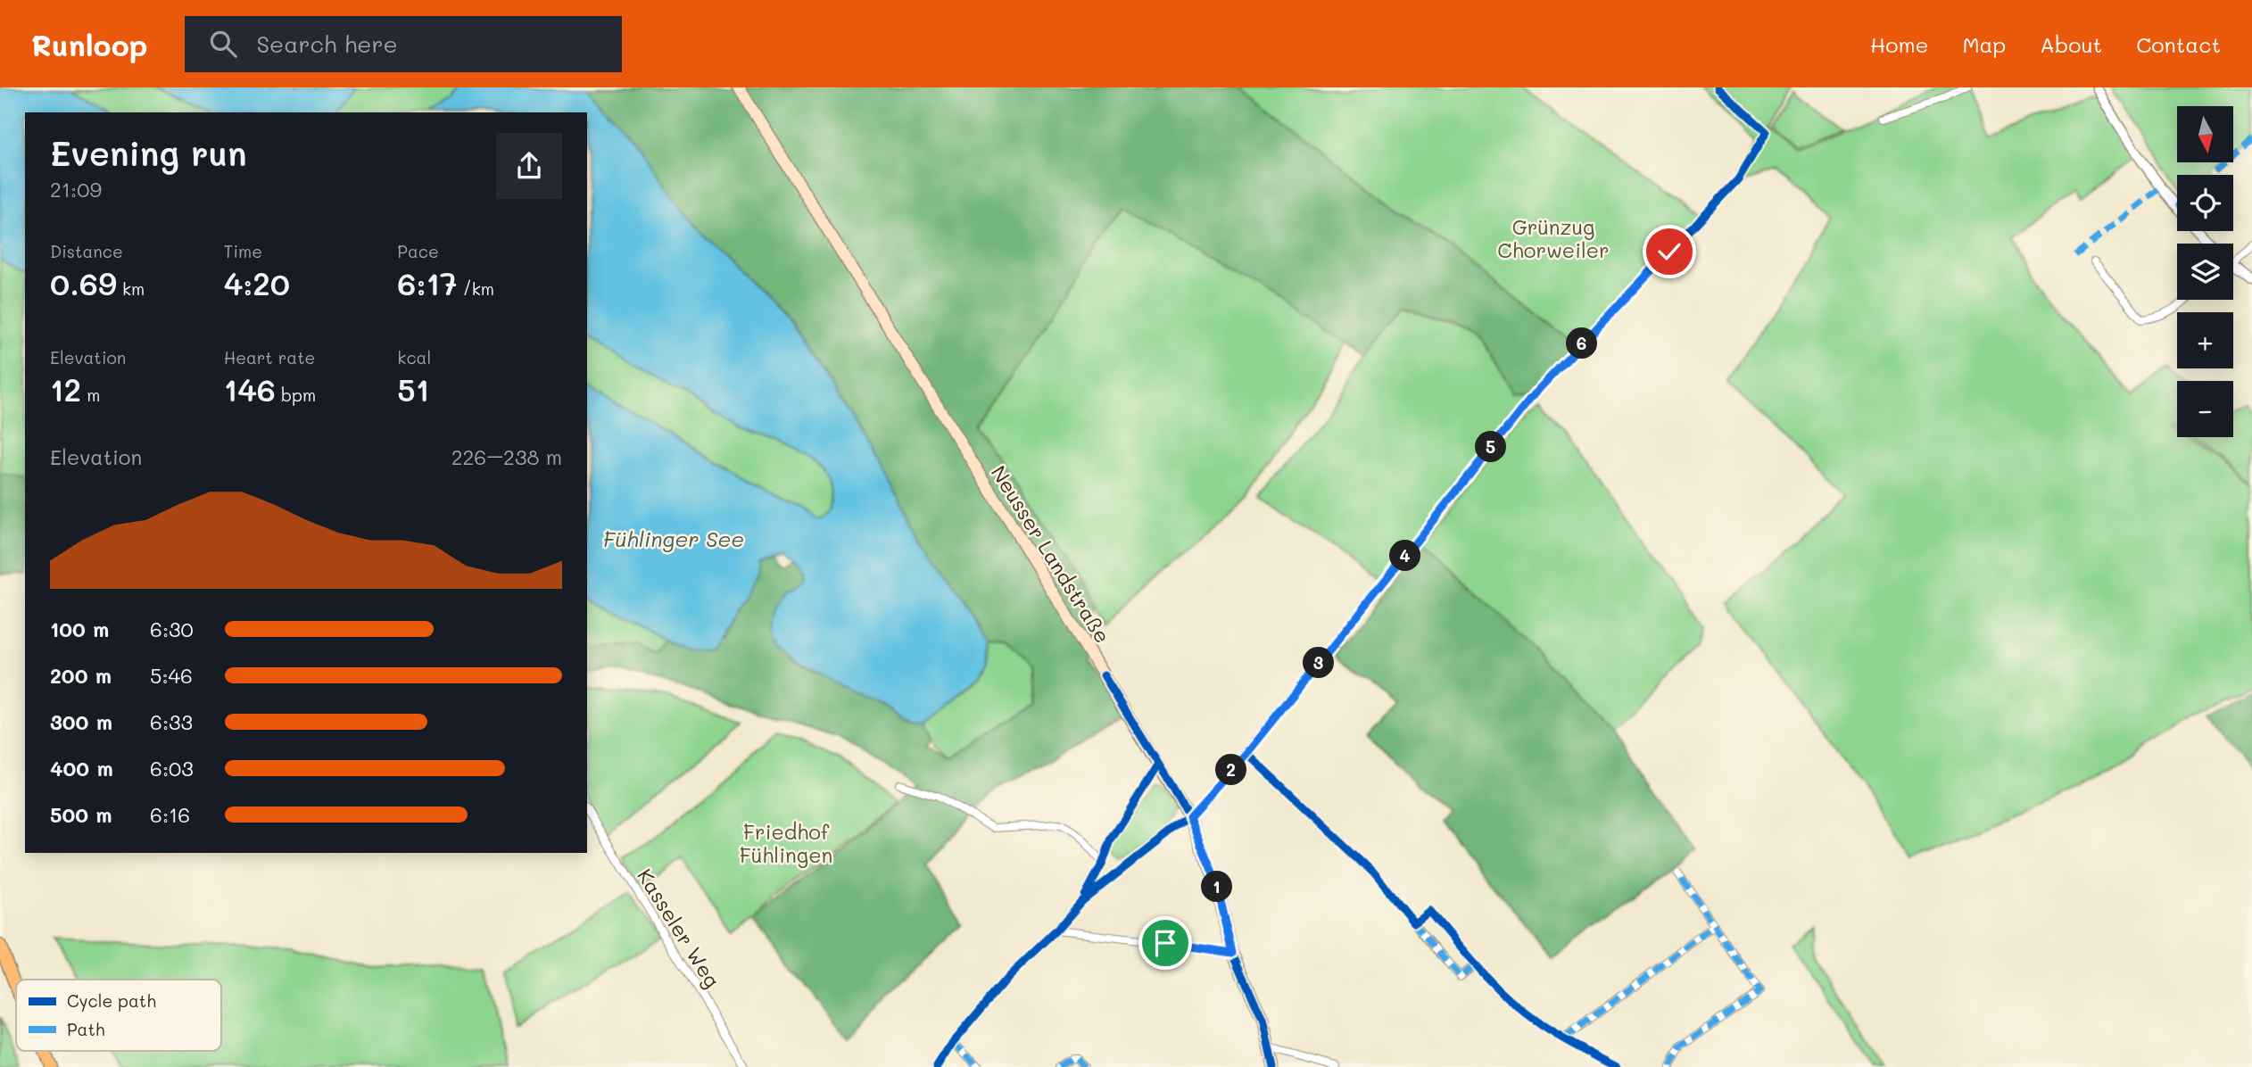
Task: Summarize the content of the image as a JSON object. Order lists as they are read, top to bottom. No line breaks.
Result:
{"streets":{"main road":["Neusser Landstraße"],"street":["Kasseler Weg"]},"water":["Fühlinger See"],"parks":["Grünzug Chorweiler","Friedhof Fühlingen"],"legend":["Cycle path","Path"],"north":"bottom","page":{"header":"Runloop","search":"Search here","nav":["Home","Map","About","Contact"],"map_buttons":["+","−"],"heading":["Evening run","21:09"],"stats":[["Distance","0.69 km"],["Time","4:20"],["Pace","6:17 /km"],["Elevation","12 m"],["Heart rate","146 bpm"],["kcal","51"]],"pins":["6","5","4","3","2","1"],"chart":["Elevation","226–238 m"],"list":[{"name":"100 m","note":"6:30"},{"name":"200 m","note":"5:46"},{"name":"300 m","note":"6:33"},{"name":"400 m","note":"6:03"},{"name":"500 m","note":"6:16"}]}}
